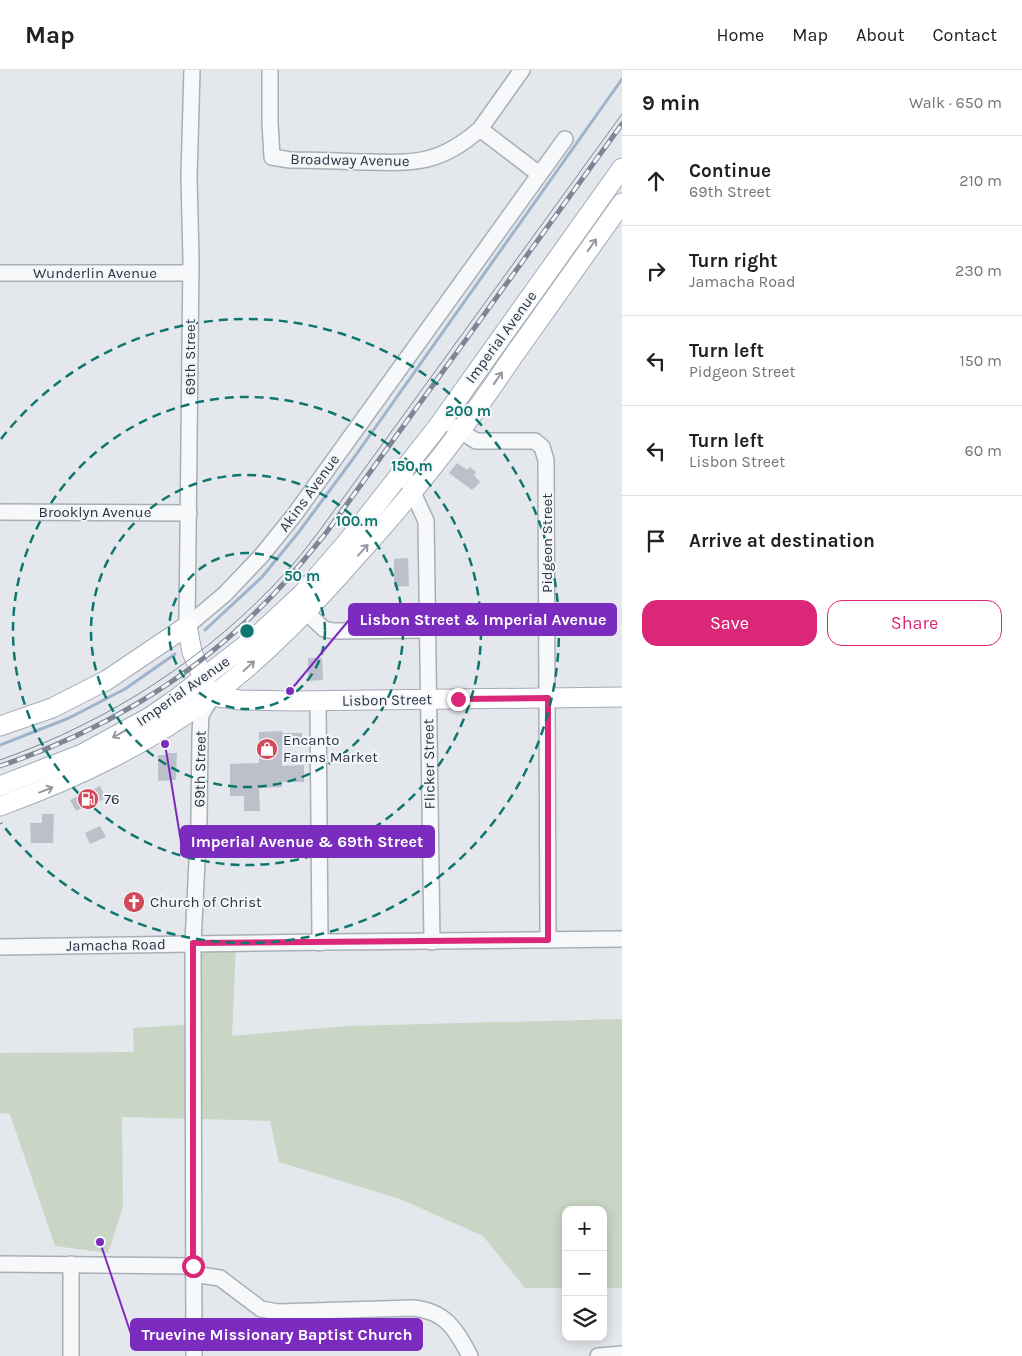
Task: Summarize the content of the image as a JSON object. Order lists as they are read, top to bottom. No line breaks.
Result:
{"streets":{"main road":["Imperial Avenue","69th Street","Akins Avenue","Lisbon Street"],"street":["Broadway Avenue","Wunderlin Avenue","Brooklyn Avenue","Pidgeon Street","Flicker Street","Jamacha Road"]},"crossings":[["Wunderlin Avenue","69th Street"],["Imperial Avenue","69th Street"],["Imperial Avenue","Pidgeon Street"],["Imperial Avenue","Lisbon Street"],["Imperial Avenue","Flicker Street"],["69th Street","Akins Avenue"],["69th Street","Brooklyn Avenue"],["69th Street","Lisbon Street"],["69th Street","Jamacha Road"],["Pidgeon Street","Lisbon Street"],["Pidgeon Street","Jamacha Road"],["Lisbon Street","Flicker Street"],["Flicker Street","Jamacha Road"]],"places":{"other":["Lisbon Street & Imperial Avenue","Imperial Avenue & 69th Street","Truevine Missionary Baptist Church"],"shop":["Encanto Farms Market"],"fuel station":["76"],"church":["Church of Christ"]},"page":{"header":"Map","nav":["Home","Map","About","Contact"],"heading":["9 min","Walk · 650 m"],"list":[["Continue","69th Street","210 m"],["Turn right","Jamacha Road","230 m"],["Turn left","Pidgeon Street","150 m"],["Turn left","Lisbon Street","60 m"],"Arrive at destination"],"buttons":["Save","Share"],"map_buttons":["+","−"]},"rings":["200 m","150 m","100 m","50 m"]}
